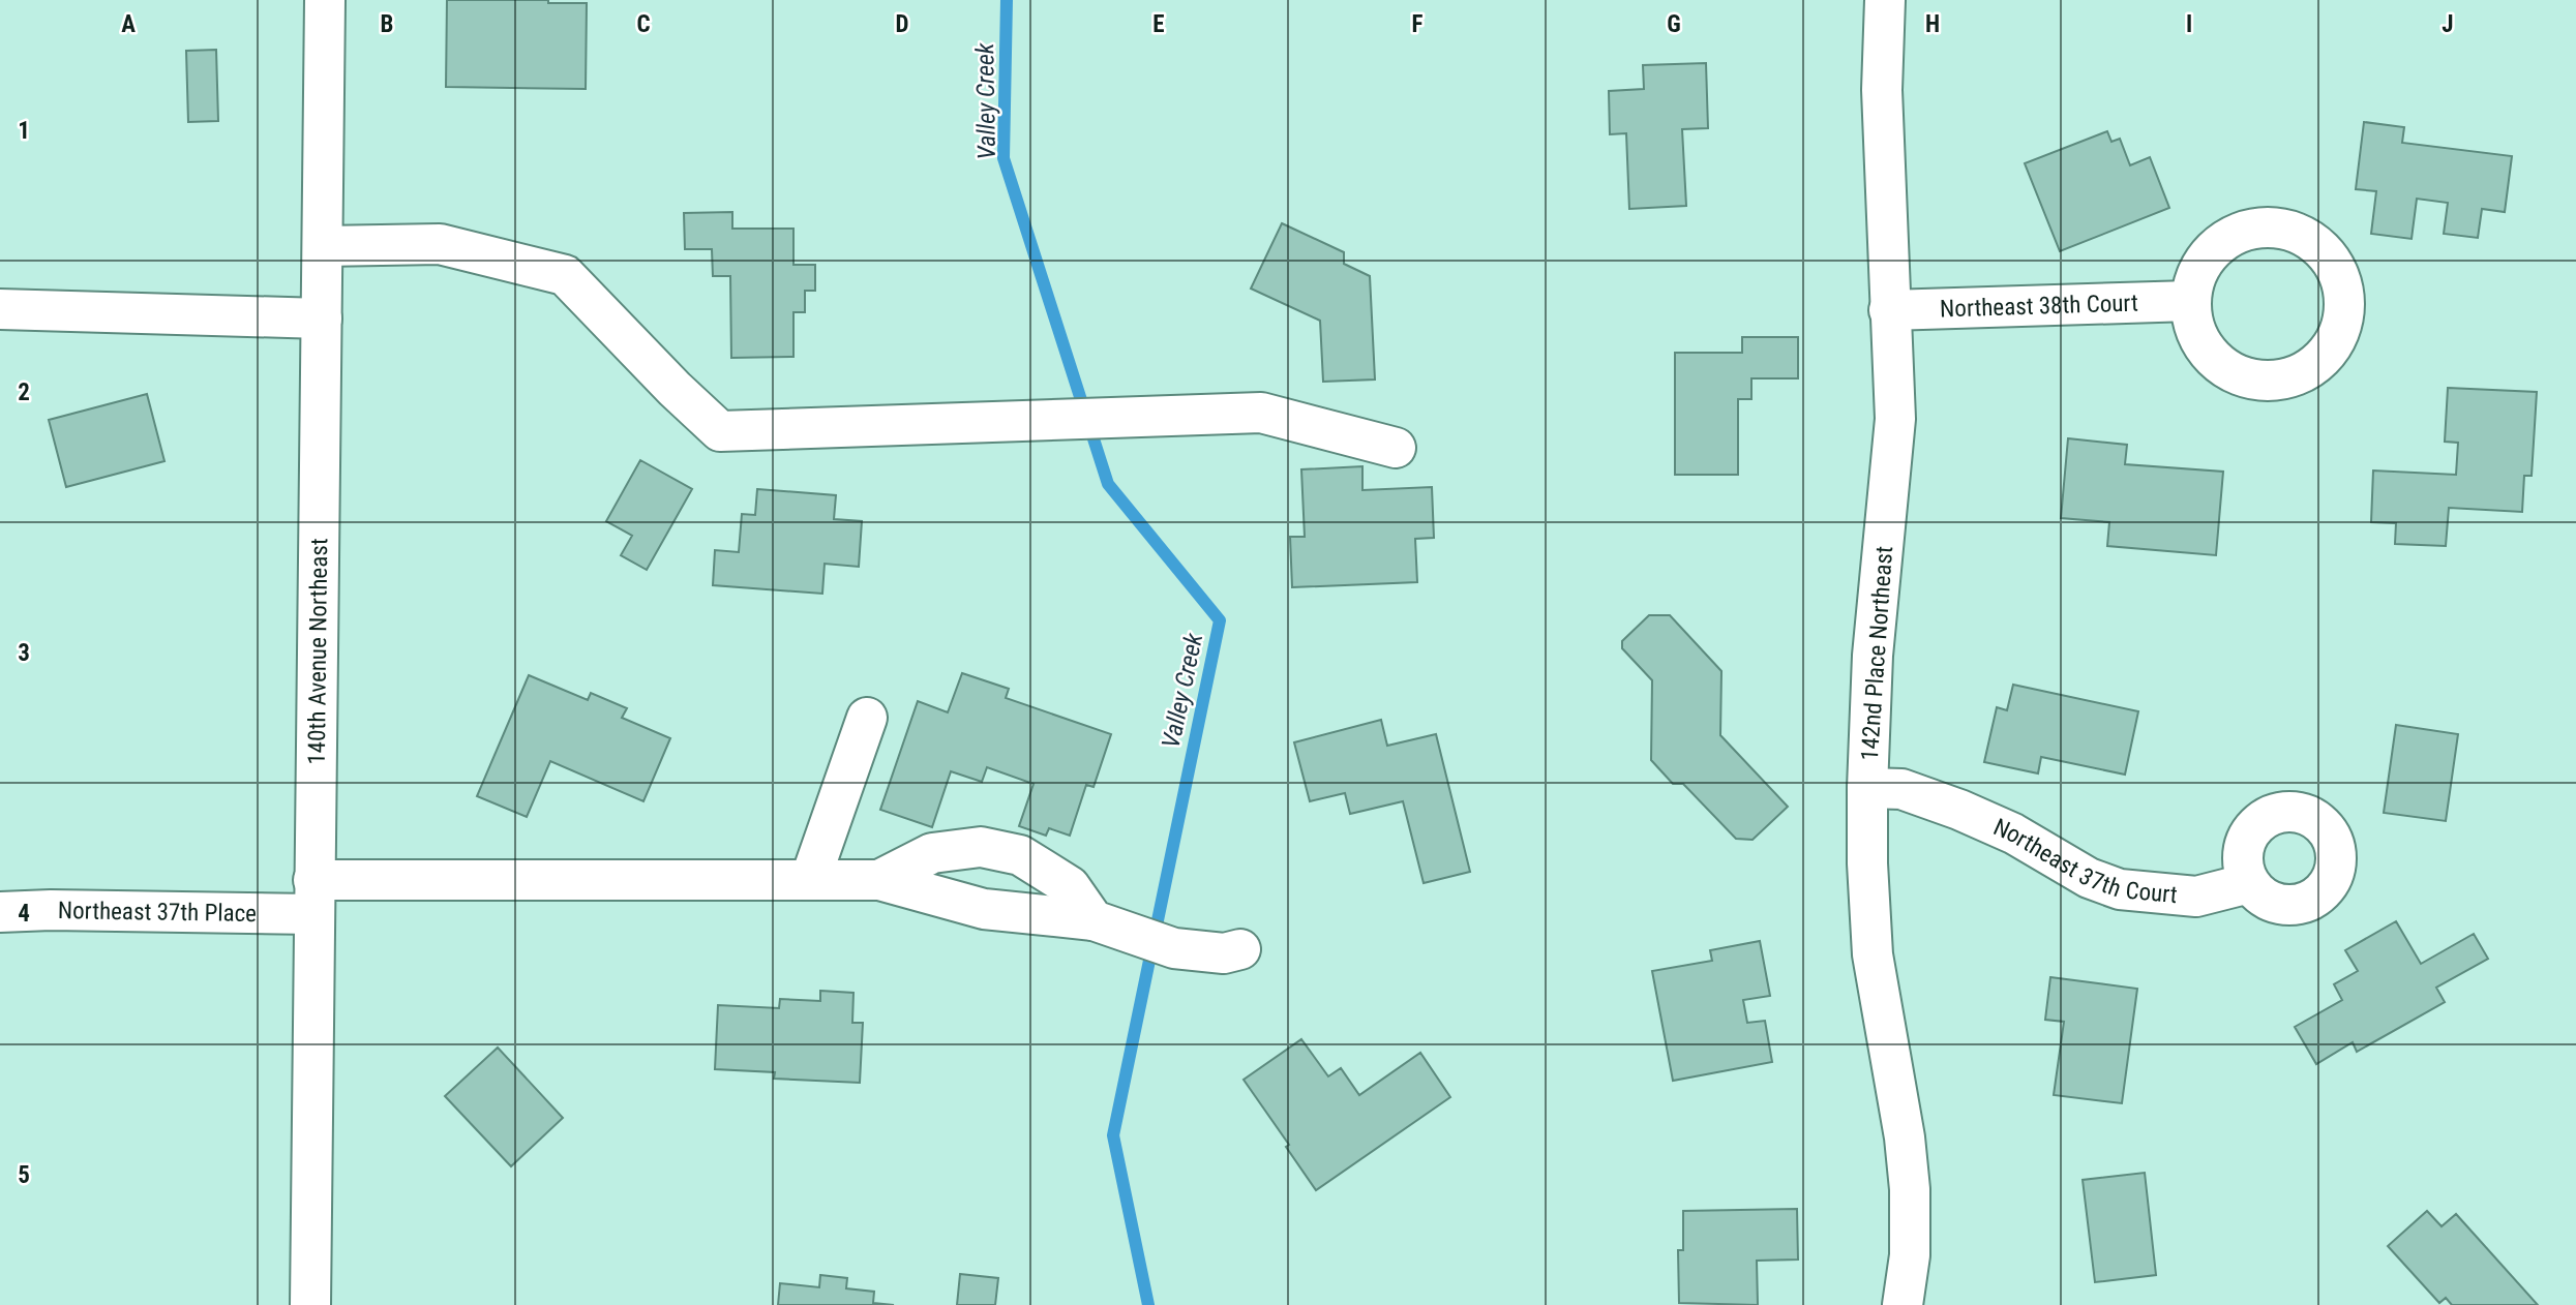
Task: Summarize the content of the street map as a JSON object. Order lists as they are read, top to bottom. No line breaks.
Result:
{"streets":{"street":["Northeast 38th Court","140th Avenue Northeast","142nd Place Northeast","Northeast 37th Court","Northeast 37th Place"]},"crossings":[["Northeast 38th Court","142nd Place Northeast"],["140th Avenue Northeast","Northeast 37th Place"],["142nd Place Northeast","Northeast 37th Court"]],"water":["Valley Creek"],"grid":{"columns":["A","B","C","D","E","F","G","H","I","J"],"rows":["1","2","3","4","5"]}}
